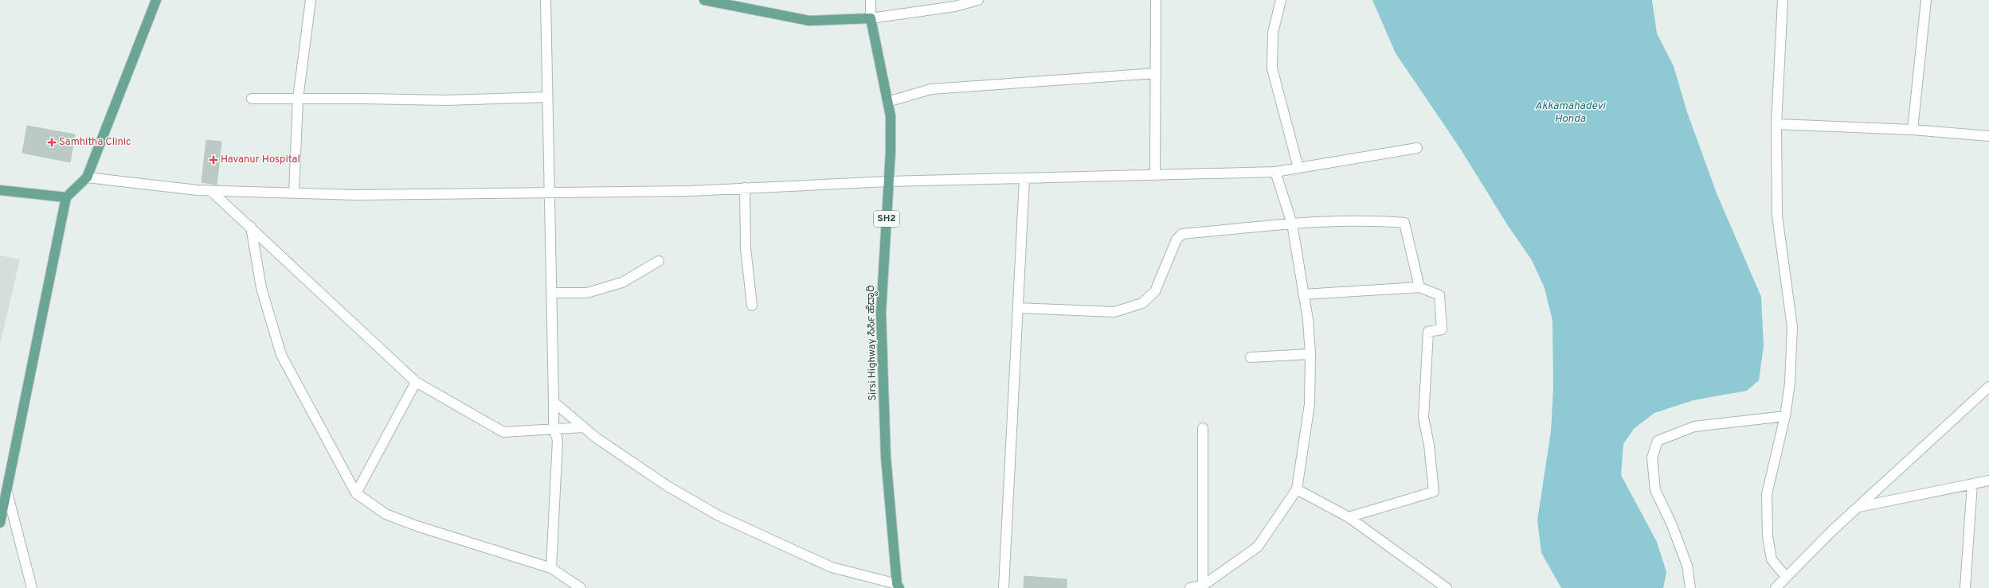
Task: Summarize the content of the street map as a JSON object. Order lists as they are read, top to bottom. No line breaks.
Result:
{"streets":{"main road":["SH2","Sirsi Highway ಸಿರ್ಸಿ ಹೆದ್ದಾರಿ"]},"water":["Akkamahadevi Honda"],"places":{"health":["Samhitha Clinic","Havanur Hospital"]}}
